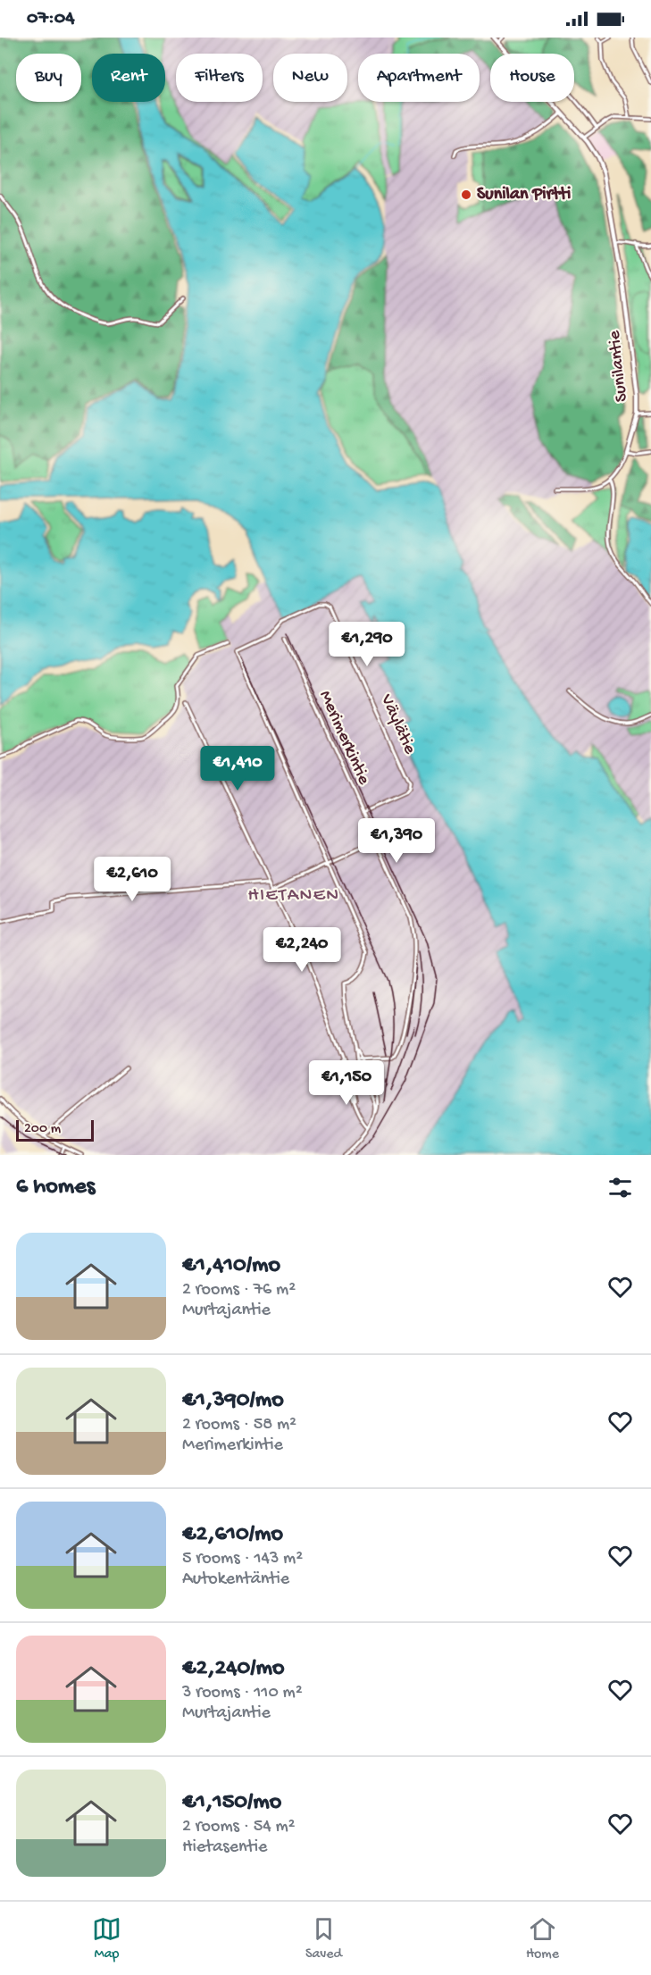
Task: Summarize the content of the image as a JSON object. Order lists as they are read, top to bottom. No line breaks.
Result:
{"streets":{"street":["Sunilantie","Väylätie","Merimerkintie"]},"crossings":[["Väylätie","Merimerkintie"]],"districts":["HIETANEN"],"places":["Sunilan Pirtti"],"scale_bar":"200 m","page":{"status":"07:04","chip":["Buy","Rent","Filters","New","Apartment","House"],"price":["€1,290","€1,410","€1,390","€2,610","€2,240","€1,150"],"scale":"200 m","heading":"6 homes","list":[{"name":"€1,410/mo","note":"2 rooms · 76 m² · Murtajantie"},{"name":"€1,390/mo","note":"2 rooms · 58 m² · Merimerkintie"},{"name":"€2,610/mo","note":"5 rooms · 143 m² · Autokentäntie"},{"name":"€2,240/mo","note":"3 rooms · 110 m² · Murtajantie"},{"name":"€1,150/mo","note":"2 rooms · 54 m² · Hietasentie"}],"tabs":["Map","Saved","Home"]}}
